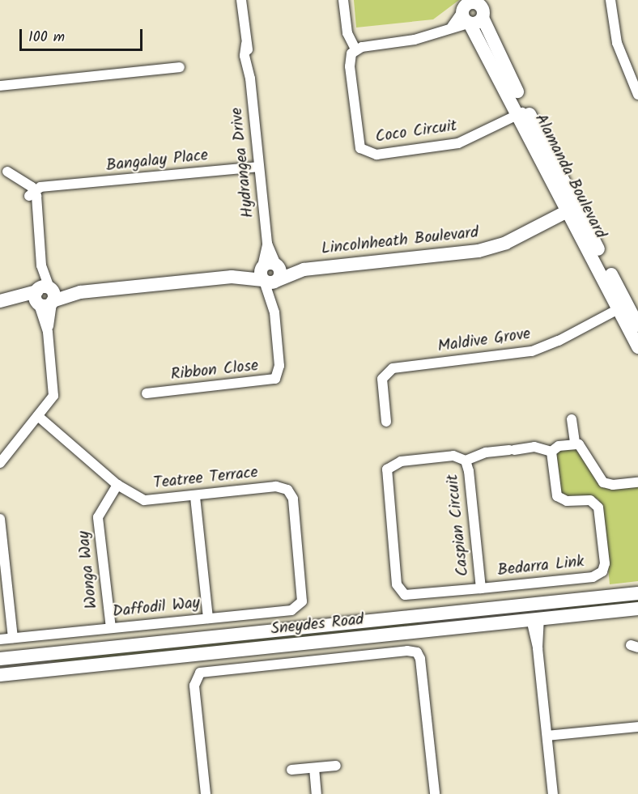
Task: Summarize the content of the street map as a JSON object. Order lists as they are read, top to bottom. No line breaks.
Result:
{"streets":{"main road":["Alamanda Boulevard","Lincolnheath Boulevard","Sneydes Road"],"street":["Coco Circuit","Bangalay Place","Hydrangea Drive","Maldive Grove","Ribbon Close","Teatree Terrace","Caspian Circuit","Bedarra Link","Wonga Way","Daffodil Way"]},"crossings":[["Coco Circuit","Alamanda Boulevard"],["Bangalay Place","Hydrangea Drive"],["Hydrangea Drive","Lincolnheath Boulevard"],["Hydrangea Drive","Ribbon Close"],["Alamanda Boulevard","Lincolnheath Boulevard"],["Alamanda Boulevard","Maldive Grove"],["Lincolnheath Boulevard","Ribbon Close"],["Teatree Terrace","Wonga Way"],["Teatree Terrace","Daffodil Way"],["Caspian Circuit","Bedarra Link"],["Wonga Way","Daffodil Way"]],"scale_bar":"100 m"}
